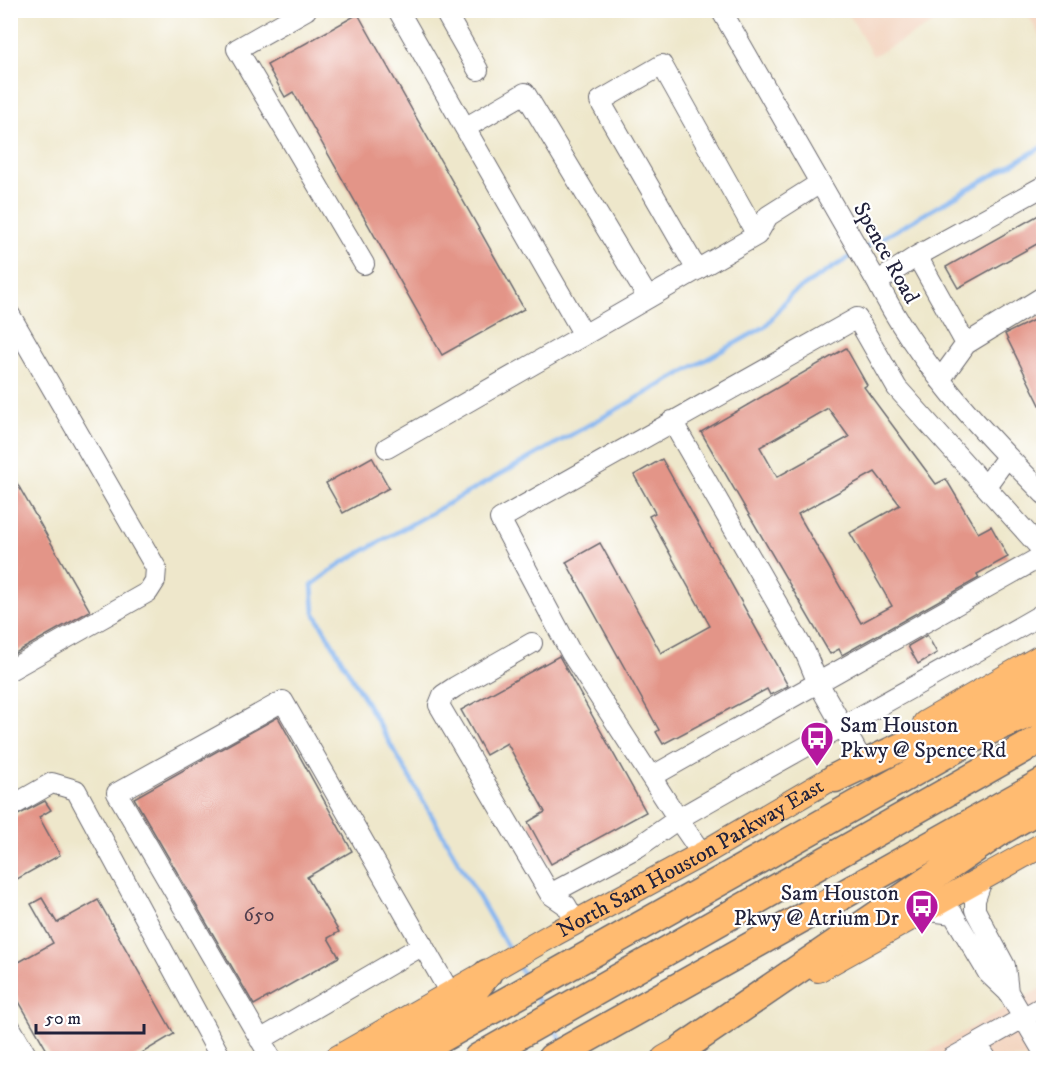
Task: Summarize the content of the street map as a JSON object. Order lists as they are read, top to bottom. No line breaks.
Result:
{"streets":{"main road":["North Sam Houston Parkway East"],"street":["Spence Road"]},"places":{"bus stop":["Sam Houston Pkwy @ Spence Rd","Sam Houston Pkwy @ Atrium Dr"]},"house_numbers":["650"],"scale_bar":"50 m"}
